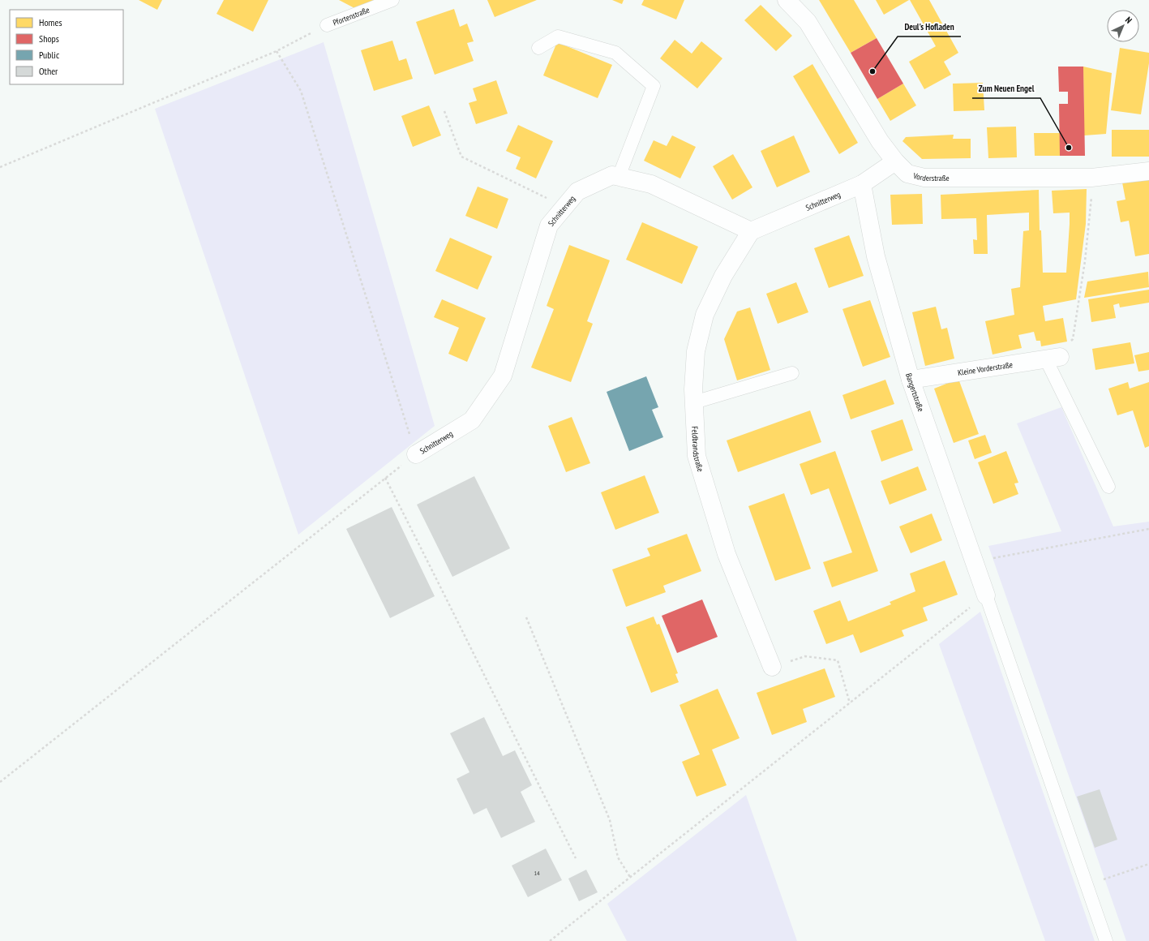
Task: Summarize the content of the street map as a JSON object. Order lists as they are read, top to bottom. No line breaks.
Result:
{"streets":{"street":["Vorderstraße","Schnitterweg","Kleine Vorderstraße","Bangertstraße","Feldbrandstraße"],"lane":["Pfortenstraße"]},"crossings":[["Vorderstraße","Schnitterweg"],["Schnitterweg","Bangertstraße"],["Schnitterweg","Feldbrandstraße"],["Kleine Vorderstraße","Bangertstraße"]],"places":["Deul's Hofladen","Zum Neuen Engel"],"house_numbers":["14"],"legend":["Homes","Shops","Public","Other"],"north":"top right"}
